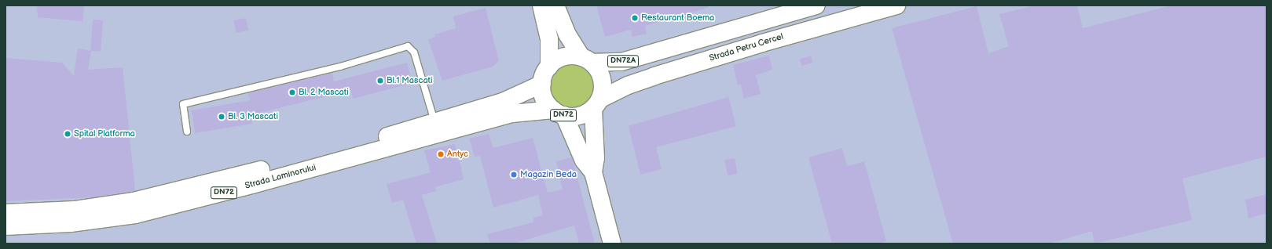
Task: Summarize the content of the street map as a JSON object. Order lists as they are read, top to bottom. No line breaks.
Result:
{"streets":{"main road":["Strada Petru Cercel","DN72A","DN72","Strada Laminorului"]},"crossings":[["Strada Petru Cercel","DN72A"],["Strada Petru Cercel","DN72"],["Strada Petru Cercel","Strada Laminorului"],["DN72A","DN72"],["DN72A","Strada Laminorului"],["DN72","Strada Laminorului"]],"places":["Restaurant Boema","Bl.1 Mascati","Bl. 2 Mascati","Bl. 3 Mascati","Spital Platforma","Antyc","Magazin Beda"]}
